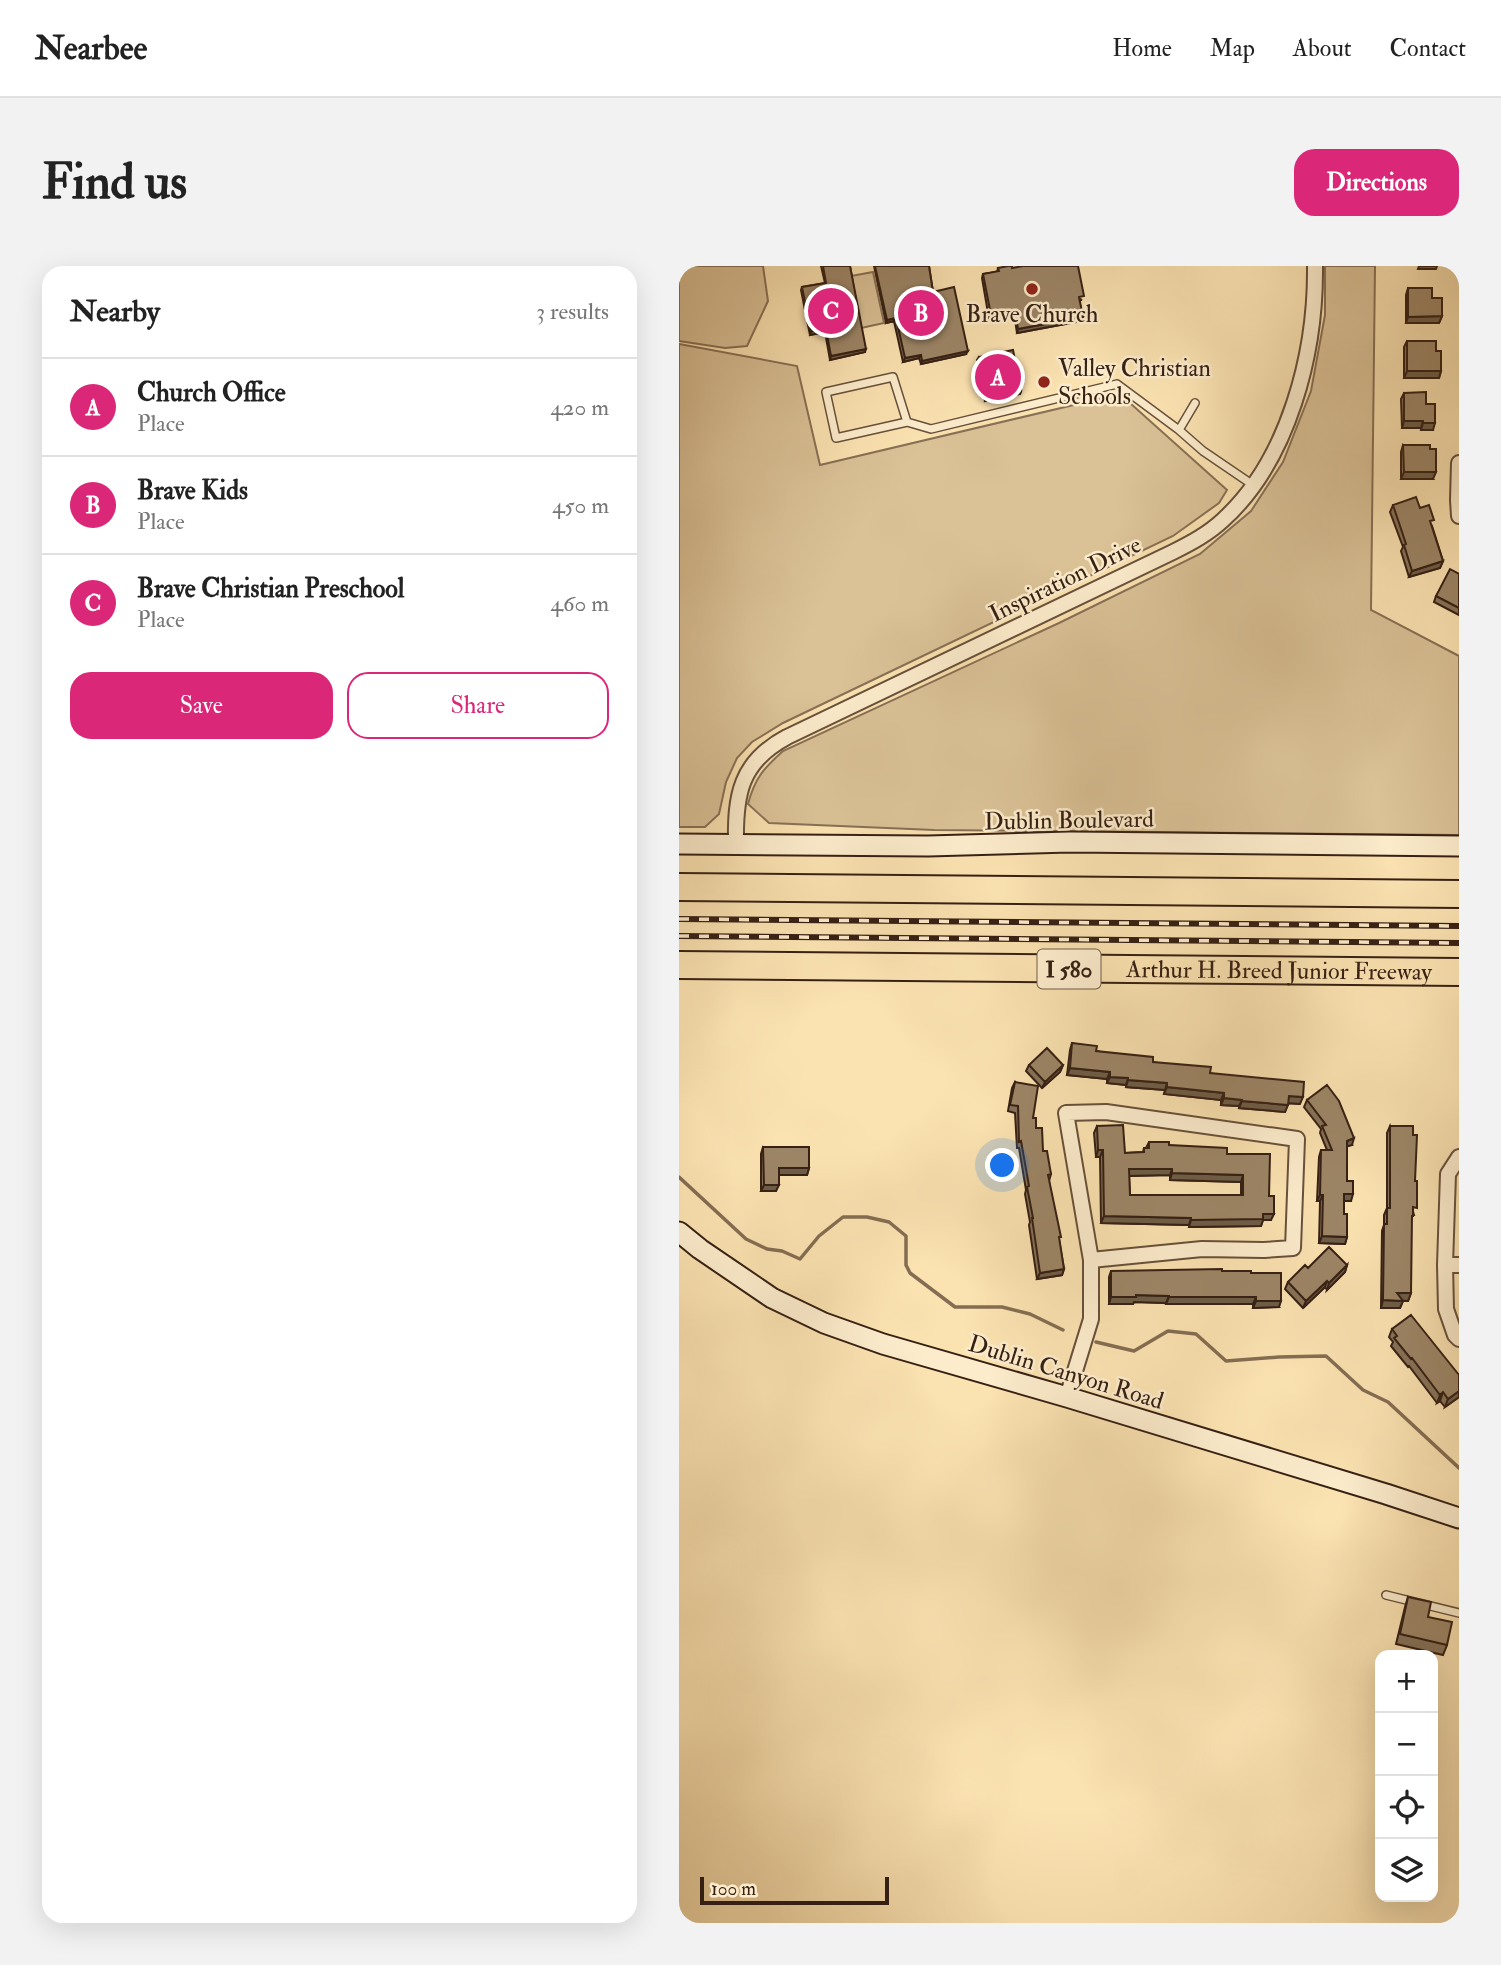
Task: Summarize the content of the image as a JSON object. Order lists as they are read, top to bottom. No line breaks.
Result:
{"streets":{"highway":["I 580","Arthur H. Breed Junior Freeway"],"main road":["Dublin Boulevard","Dublin Canyon Road"],"street":["Inspiration Drive"]},"crossings":[["Inspiration Drive","Dublin Boulevard"]],"places":["Brave Church","Valley Christian Schools"],"scale_bar":"100 m","page":{"header":"Nearbee","nav":["Home","Map","About","Contact"],"buttons":["Directions",["Save","Share"]],"title":"Find us","heading":["Nearby","3 results"],"pins":["C","B","A"],"list":[{"mark":"A","name":"Church Office","note":"Place","value":"420 m"},{"mark":"B","name":"Brave Kids","note":"Place","value":"450 m"},{"mark":"C","name":"Brave Christian Preschool","note":"Place","value":"460 m"}],"map_buttons":["+","−"],"scale":"100 m"}}
